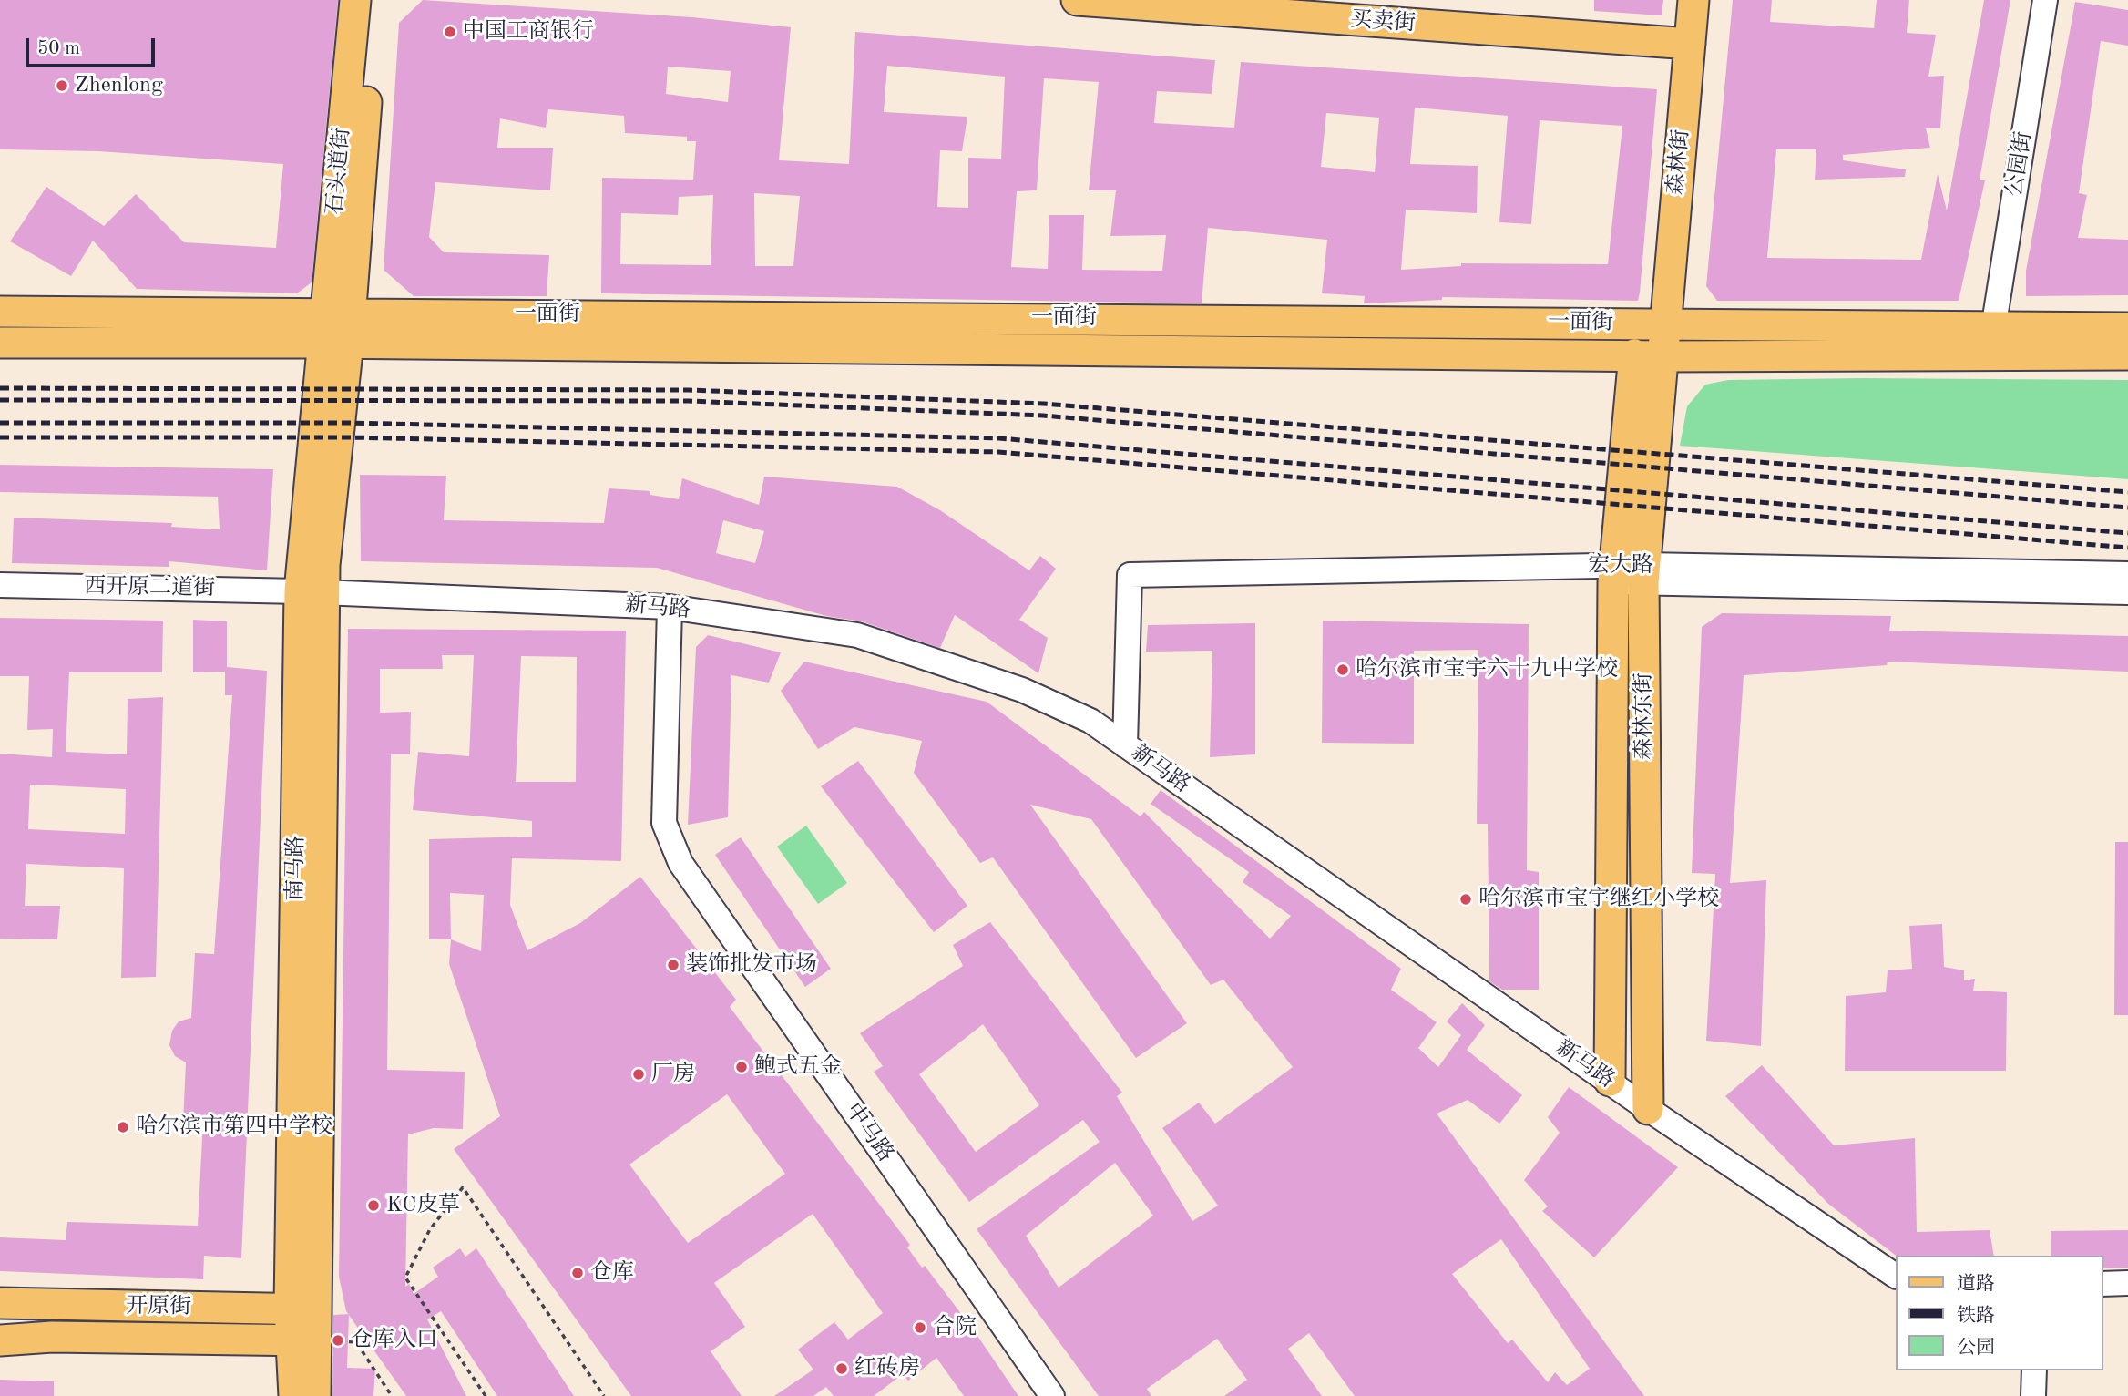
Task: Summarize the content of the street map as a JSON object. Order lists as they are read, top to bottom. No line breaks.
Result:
{"streets":{"main road":["买卖街","森林街","石头道街","一面街","森林东街","南马路","开原街"],"street":["公园街","宏大路","西开原二道街","新马路","中马路"]},"crossings":[["买卖街","森林街"],["森林街","一面街"],["森林街","森林东街"],["公园街","一面街"],["石头道街","一面街"],["石头道街","南马路"],["一面街","森林东街"],["一面街","南马路"],["宏大路","新马路"],["宏大路","森林东街"],["西开原二道街","新马路"],["西开原二道街","南马路"],["新马路","森林东街"],["新马路","南马路"],["新马路","中马路"],["南马路","开原街"]],"places":["中国工商银行","Zhenlong","哈尔滨市宝宇六十九中学校","哈尔滨市宝宇继红小学校","装饰批发市场","鲍式五金","厂房","哈尔滨市第四中学校","KC皮草","仓库","合院","仓库入口","红砖房"],"legend":["道路","铁路","公园"],"scale_bar":"50 m"}
